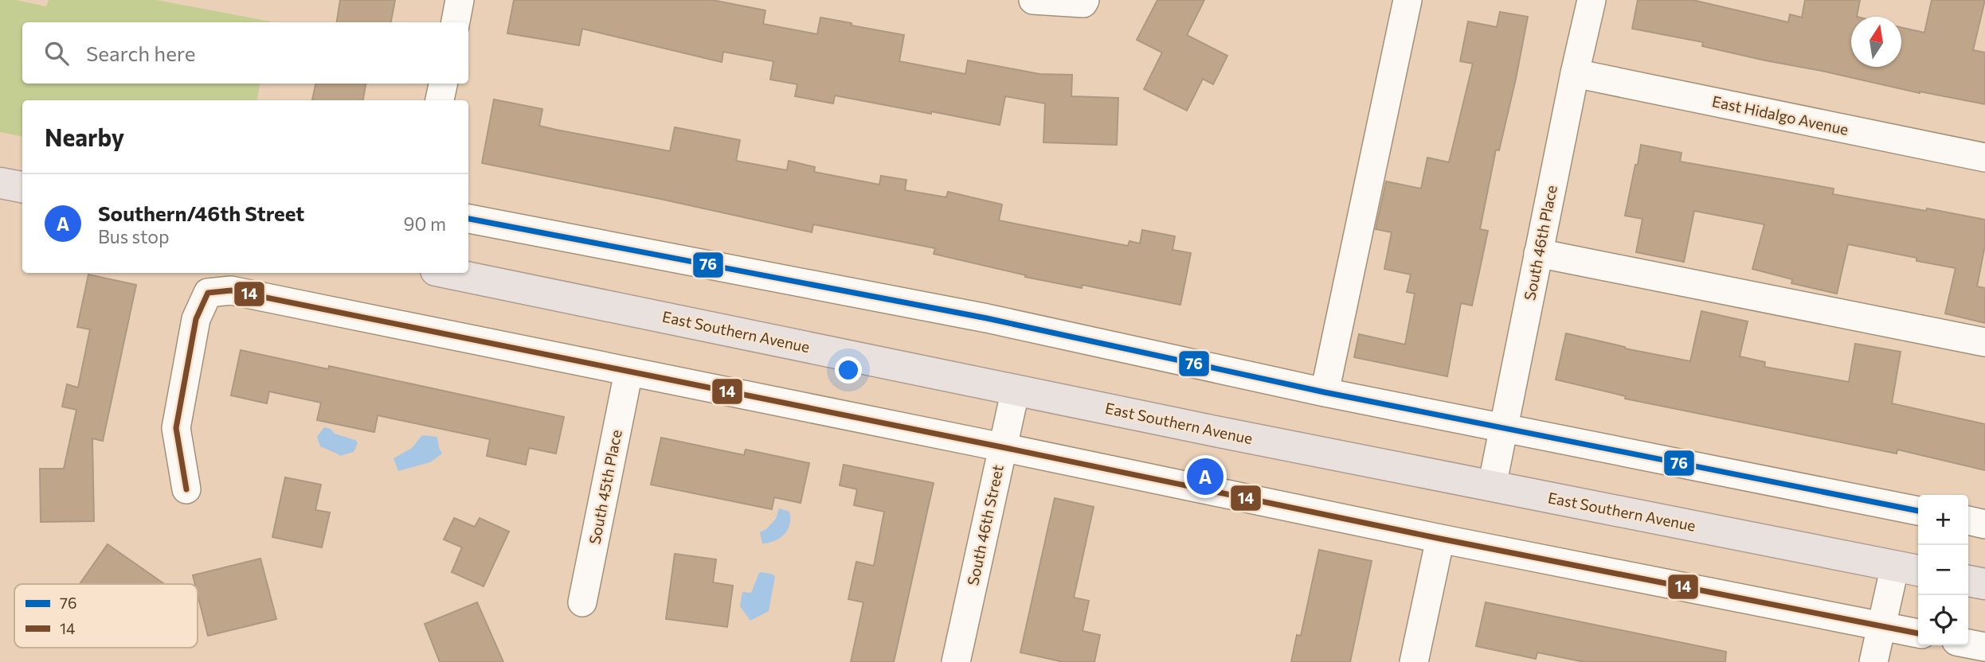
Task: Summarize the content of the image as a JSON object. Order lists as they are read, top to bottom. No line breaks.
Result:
{"streets":{"main road":["East Southern Avenue"],"street":["East Hidalgo Avenue","South 46th Place","South 45th Place","South 46th Street"]},"crossings":[["East Hidalgo Avenue","South 46th Place"],["South 46th Place","East Southern Avenue"],["East Southern Avenue","South 46th Street"]],"lines":["transit line 76","transit line 14"],"legend":["76","14"],"north":"top","page":{"search":"Search here","heading":"Nearby","list":[{"mark":"A","name":"Southern/46th Street","note":"Bus stop","value":"90 m"}],"pins":"A","map_buttons":["+","−"]}}
